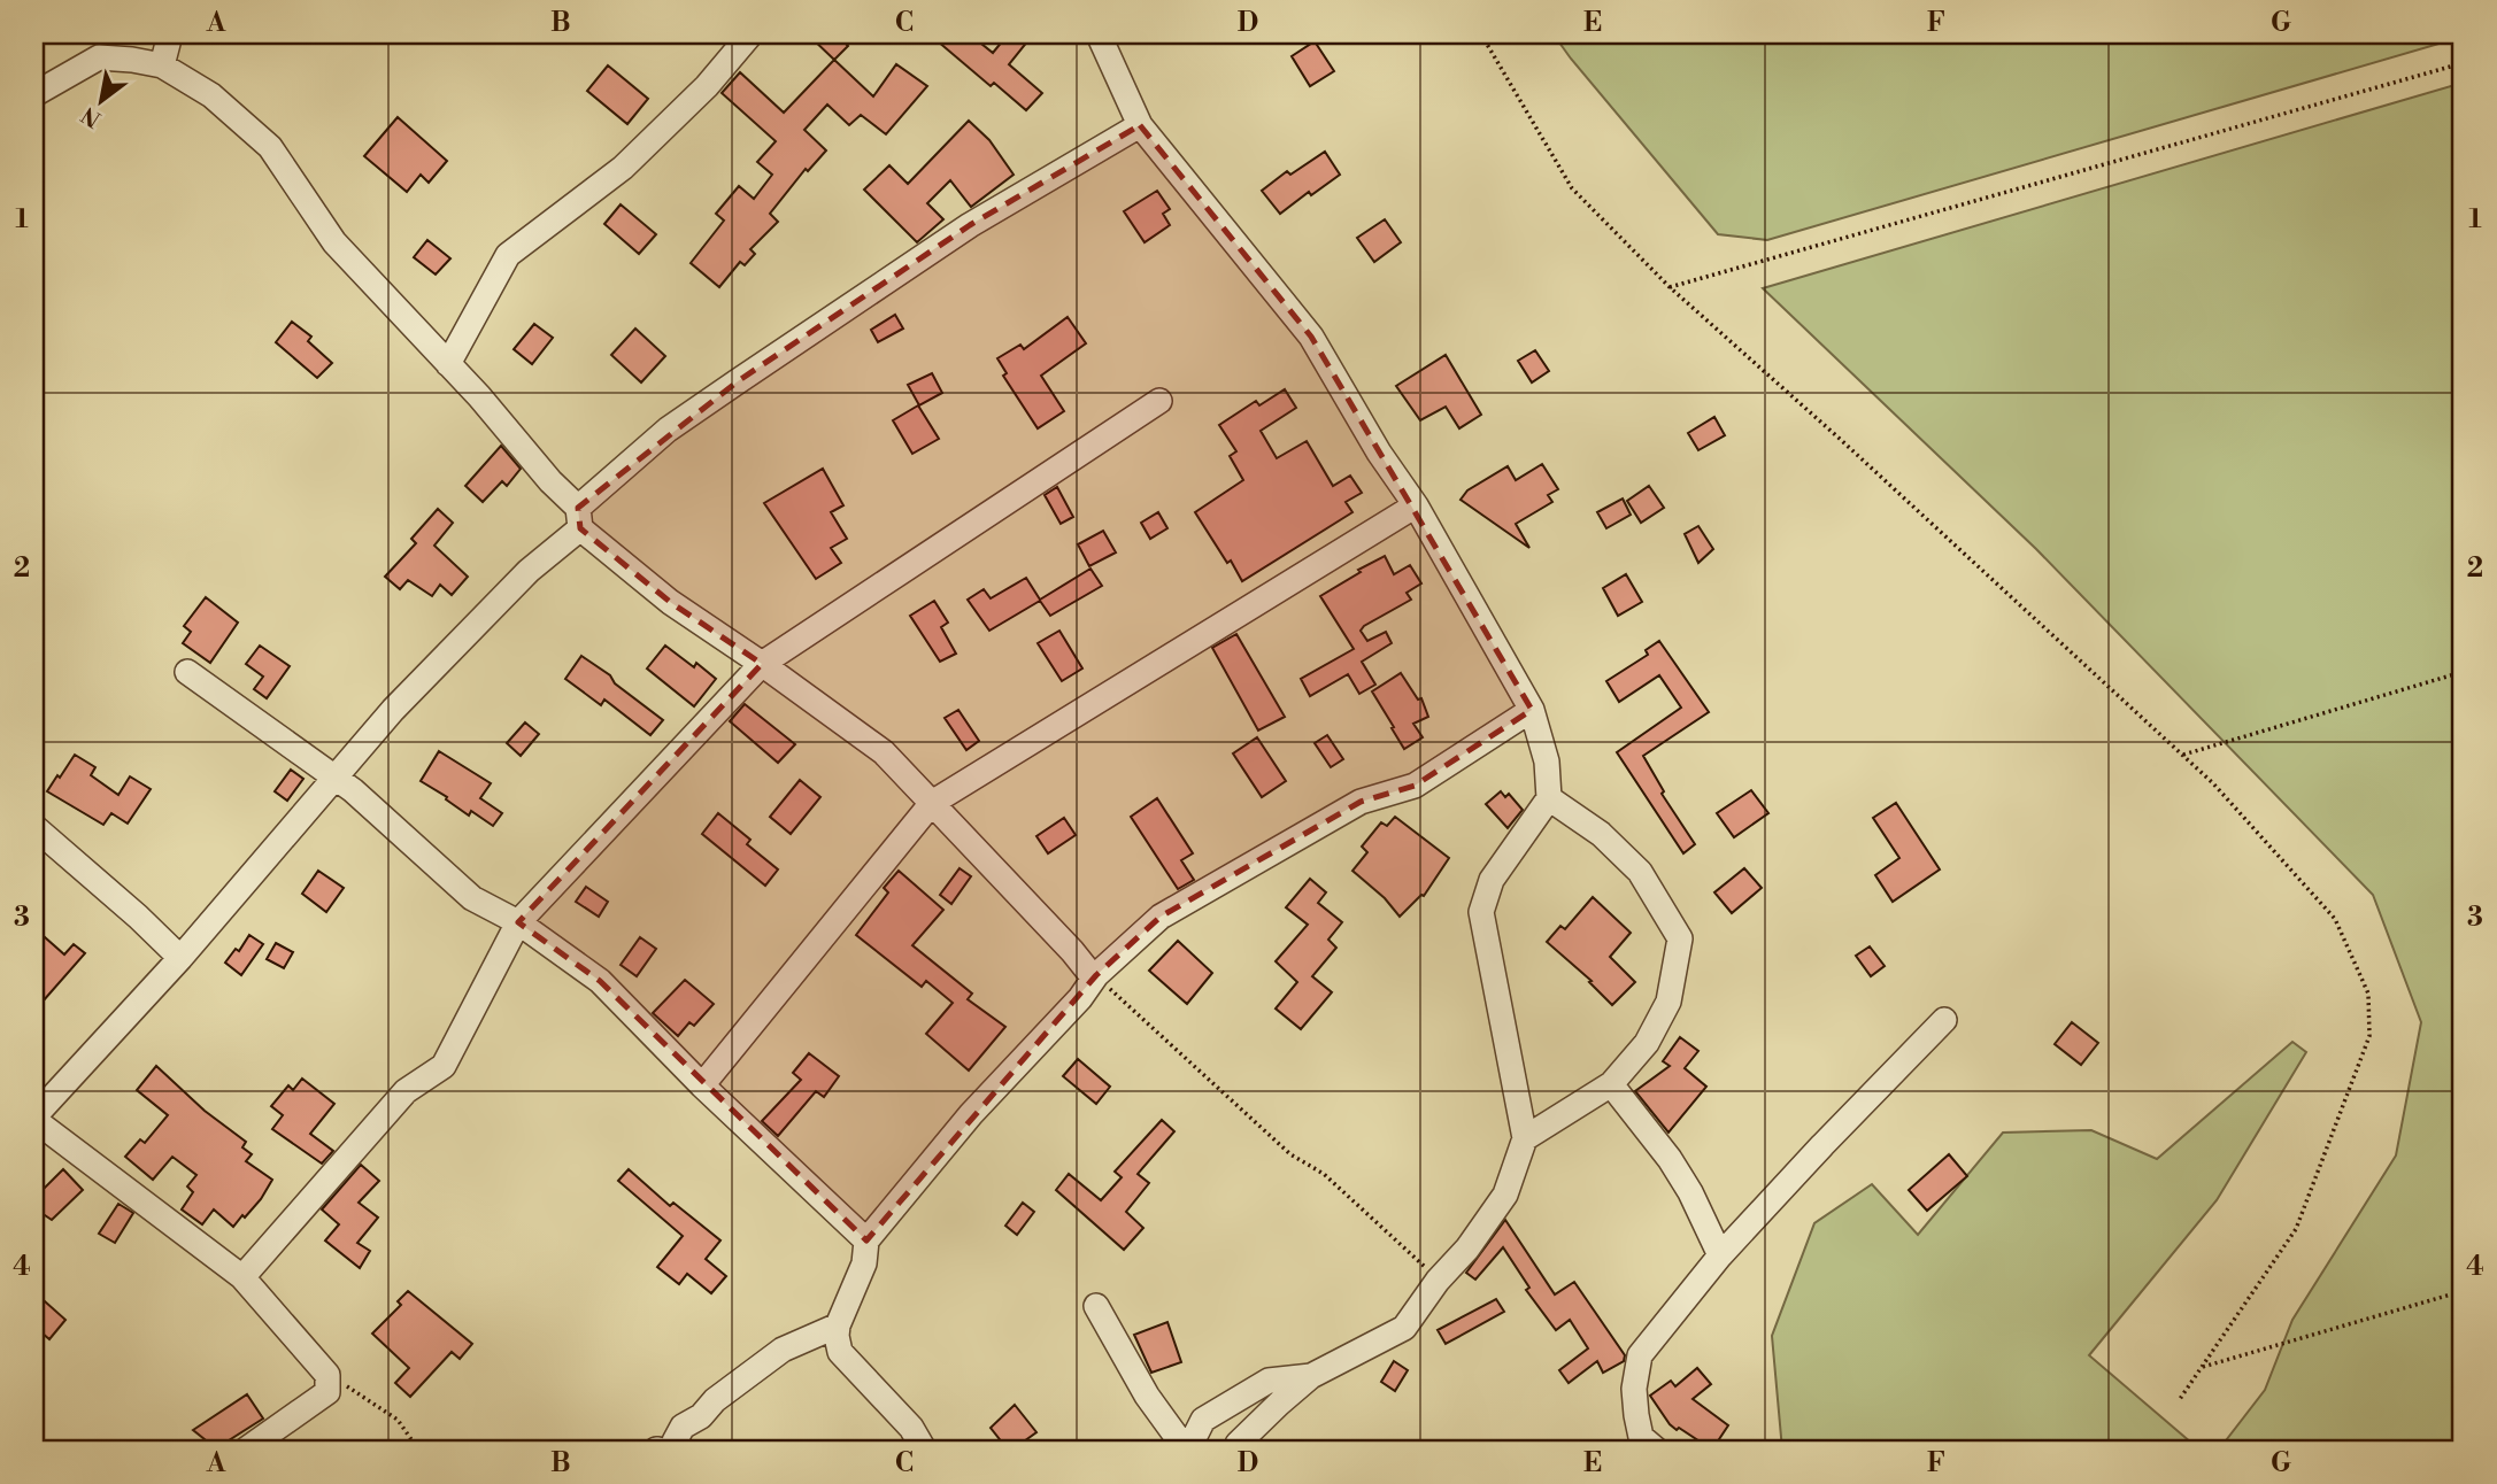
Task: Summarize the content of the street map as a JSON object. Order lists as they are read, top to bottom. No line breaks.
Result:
{"north":"bottom left","grid":{"columns":["A","B","C","D","E","F","G"],"rows":["1","2","3","4"]}}
